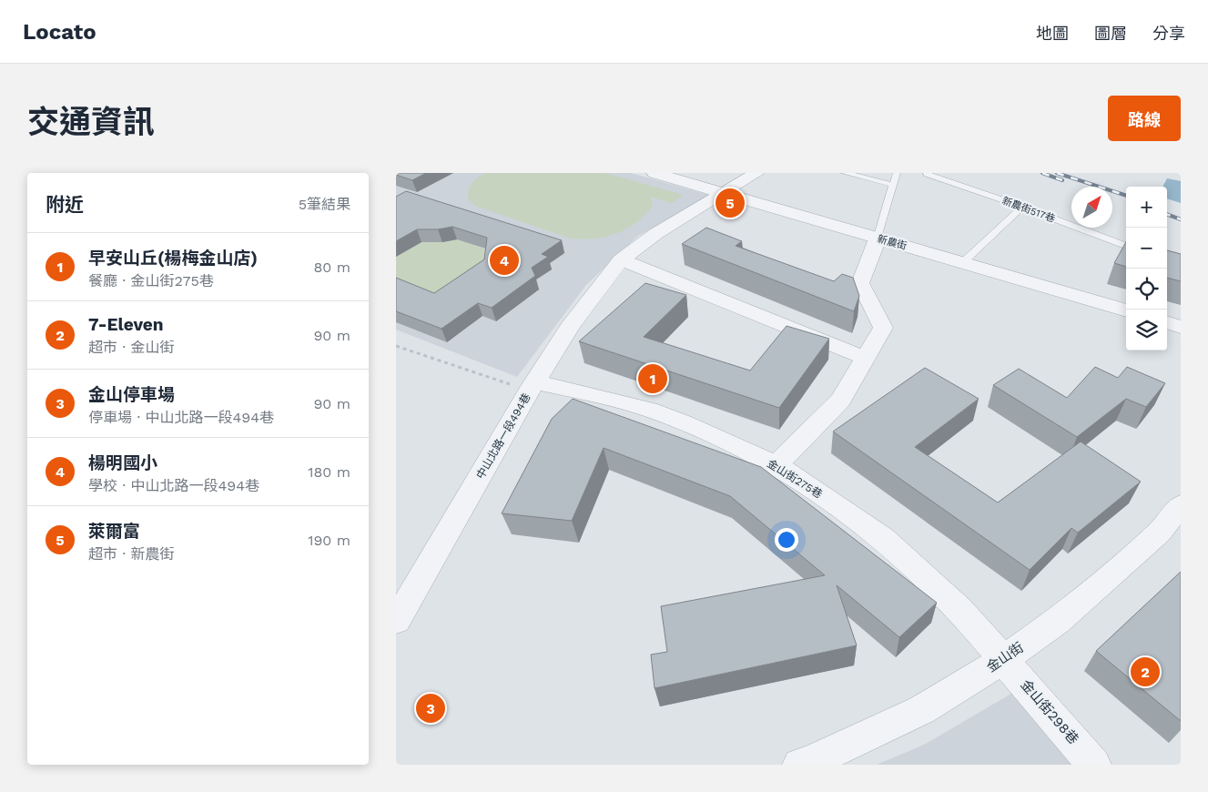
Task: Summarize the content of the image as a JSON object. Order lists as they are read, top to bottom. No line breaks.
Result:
{"streets":{"street":["新農街","中山北路一段494巷","金山街275巷","金山街","金山街298巷"],"lane":["新農街517巷"]},"crossings":[["新農街","中山北路一段494巷"],["中山北路一段494巷","金山街275巷"],["金山街275巷","金山街"],["金山街275巷","金山街298巷"],["金山街","金山街298巷"]],"north":"top right","page":{"header":"Locato","nav":["地圖","圖層","分享"],"title":"交通資訊","buttons":"路線","heading":["附近","5筆結果"],"map_buttons":["+","−"],"pins":["5","4","1","2","3"],"list":[{"mark":"1","name":"早安山丘(楊梅金山店)","note":"餐廳 · 金山街275巷","value":"80 m"},{"mark":"2","name":"7-Eleven","note":"超市 · 金山街","value":"90 m"},{"mark":"3","name":"金山停車場","note":"停車場 · 中山北路一段494巷","value":"90 m"},{"mark":"4","name":"楊明國小","note":"學校 · 中山北路一段494巷","value":"180 m"},{"mark":"5","name":"萊爾富","note":"超市 · 新農街","value":"190 m"}]}}
